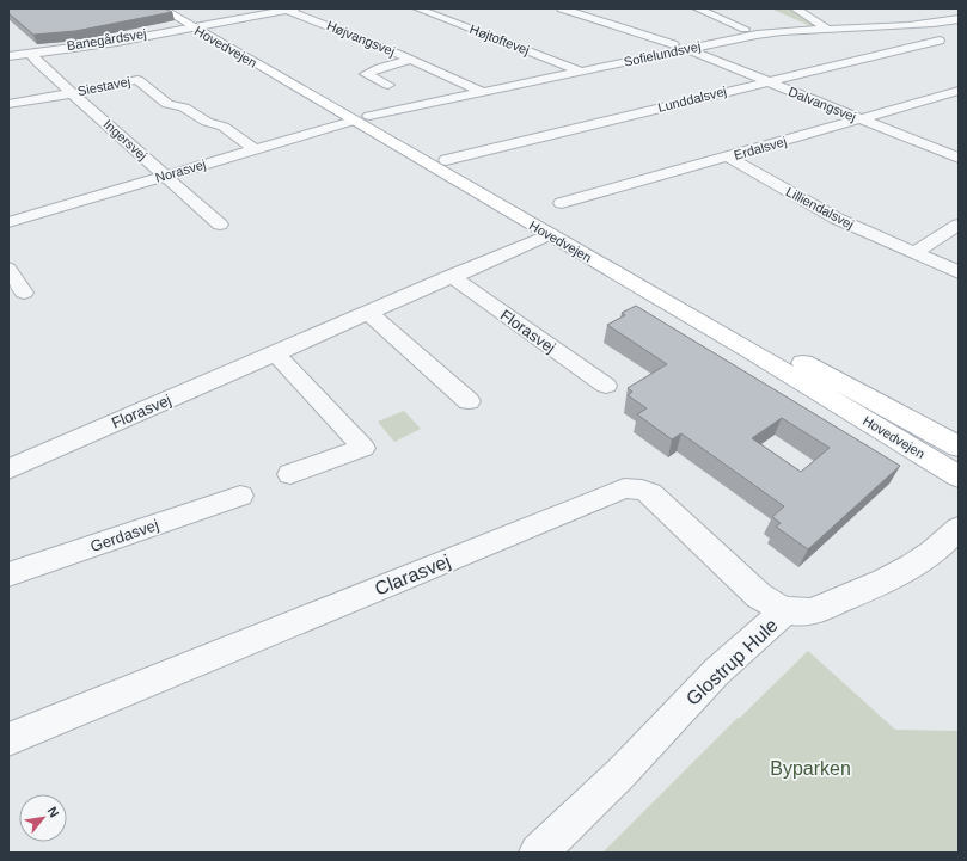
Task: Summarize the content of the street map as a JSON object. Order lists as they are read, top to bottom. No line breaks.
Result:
{"streets":{"main road":["Hovedvejen"],"street":["Højvangsvej","Banegårdsvej","Højtoftevej","Sofielundsvej","Siestavej","Lunddalsvej","Dalvangsvej","Ingersvej","Erdalsvej","Norasvej","Lilliendalsvej","Florasvej","Gerdasvej","Clarasvej","Glostrup Hule"]},"crossings":[["Højvangsvej","Sofielundsvej"],["Banegårdsvej","Hovedvejen"],["Banegårdsvej","Siestavej"],["Højtoftevej","Sofielundsvej"],["Hovedvejen","Sofielundsvej"],["Hovedvejen","Lunddalsvej"],["Hovedvejen","Norasvej"],["Hovedvejen","Florasvej"],["Sofielundsvej","Dalvangsvej"],["Sofielundsvej","Norasvej"],["Siestavej","Ingersvej"],["Siestavej","Norasvej"],["Lunddalsvej","Dalvangsvej"],["Dalvangsvej","Erdalsvej"],["Ingersvej","Norasvej"],["Erdalsvej","Lilliendalsvej"],["Clarasvej","Glostrup Hule"]],"parks":["Byparken"],"north":"top right"}
